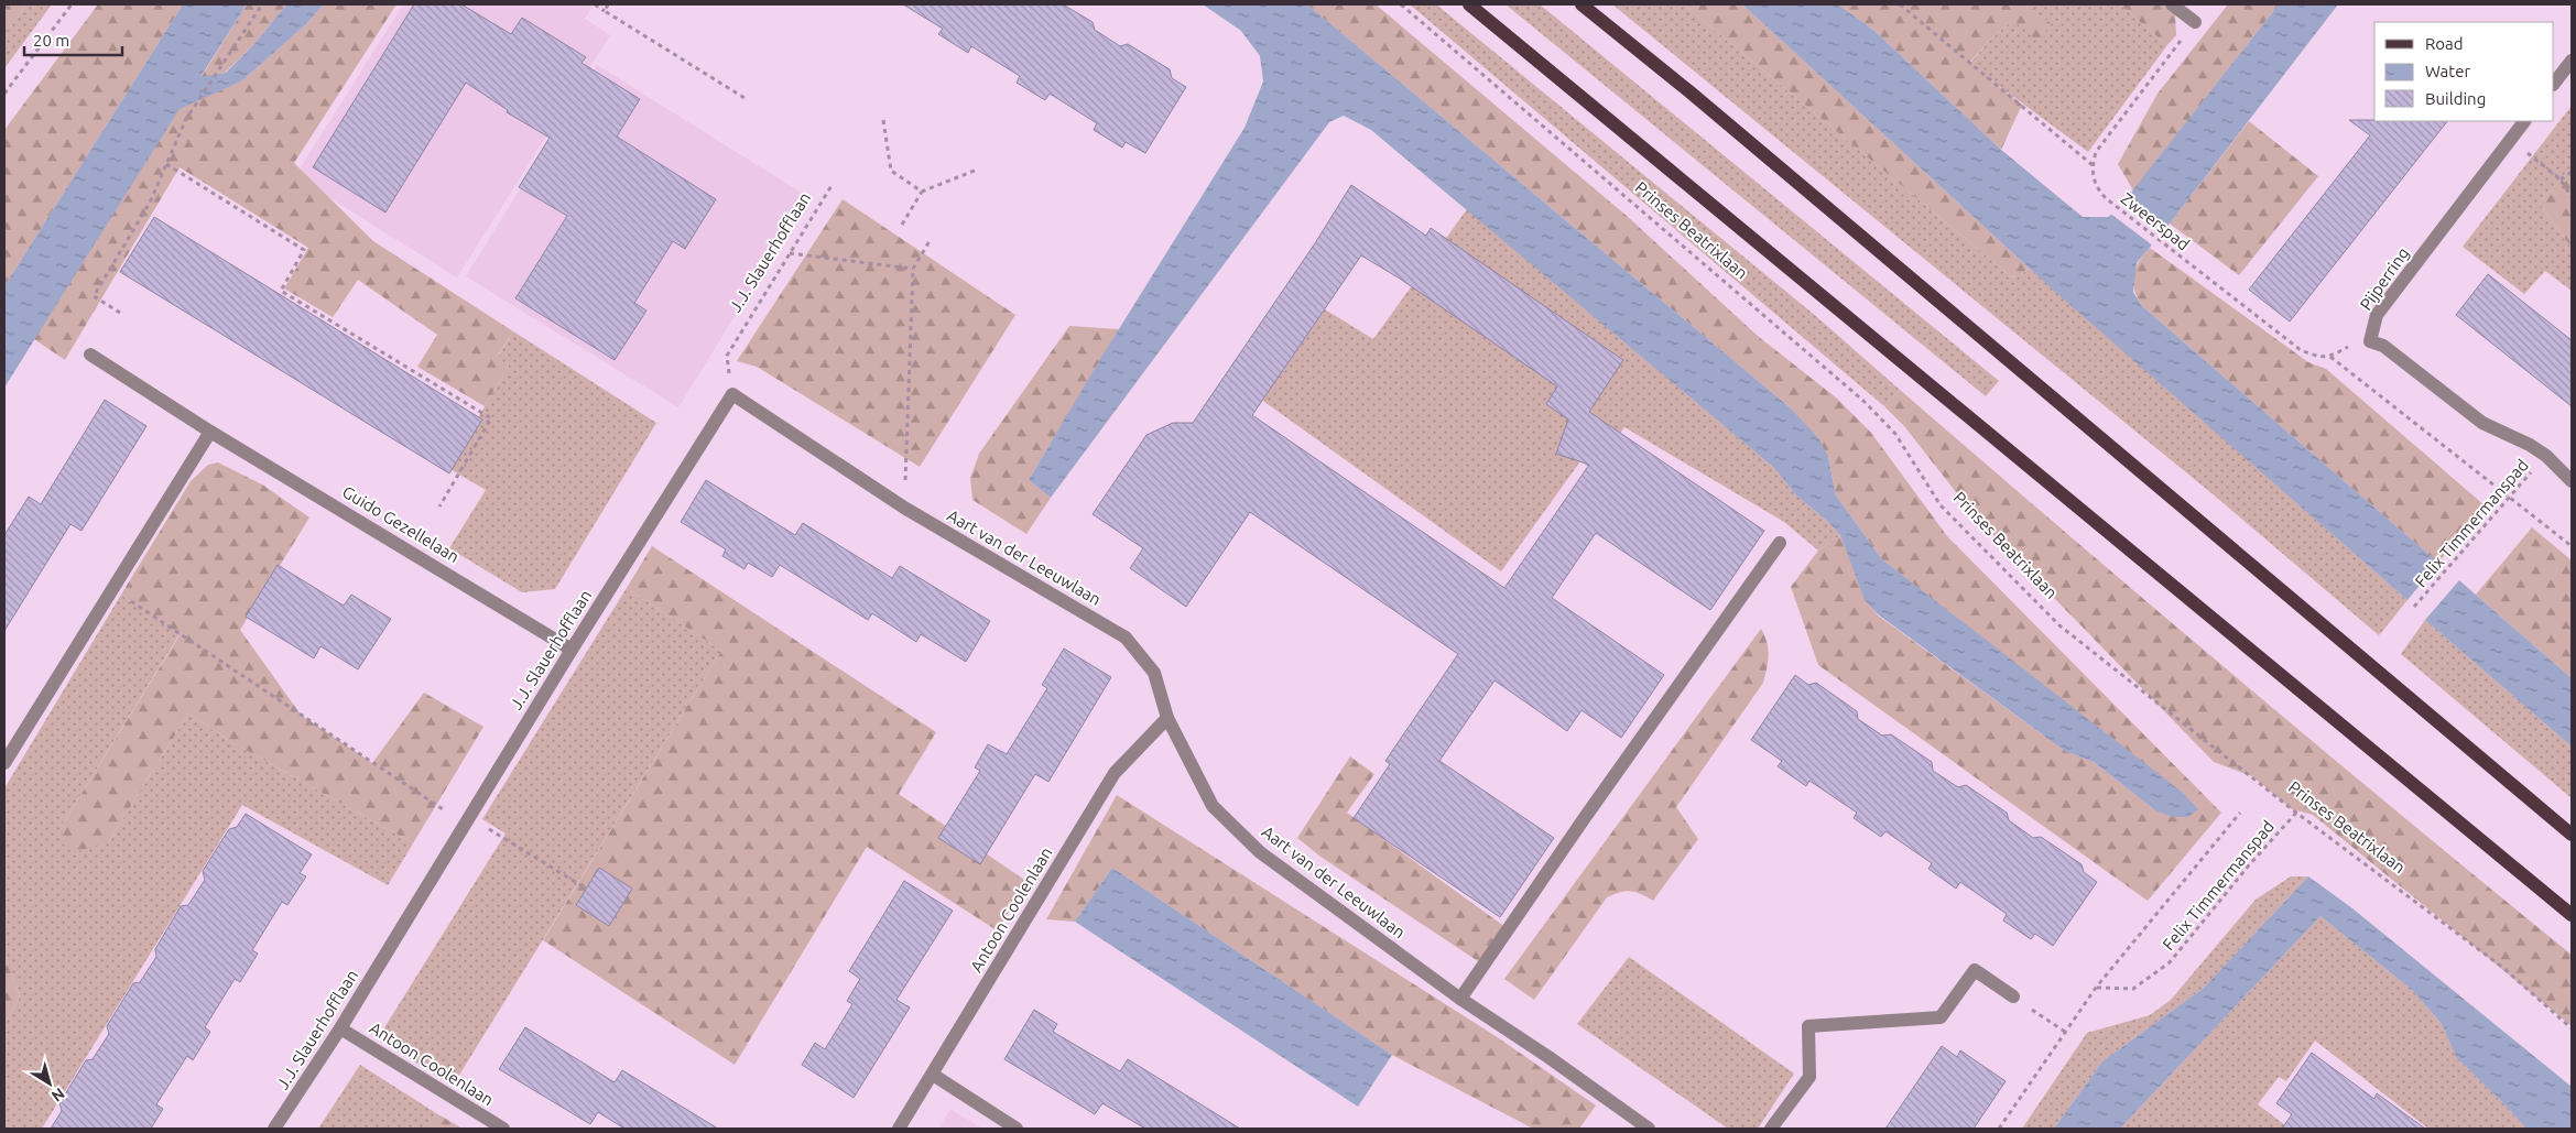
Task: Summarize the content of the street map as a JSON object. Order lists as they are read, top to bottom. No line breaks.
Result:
{"streets":{"main road":["Prinses Beatrixlaan"],"street":["J.J. Slauerhofflaan","Pijperring","Guido Gezellelaan","Aart van der Leeuwlaan","Antoon Coolenlaan"],"path":["Zweerspad","Felix Timmermanspad"]},"crossings":[["Prinses Beatrixlaan","Felix Timmermanspad"],["J.J. Slauerhofflaan","Guido Gezellelaan"],["J.J. Slauerhofflaan","Aart van der Leeuwlaan"],["J.J. Slauerhofflaan","Antoon Coolenlaan"],["Aart van der Leeuwlaan","Antoon Coolenlaan"]],"legend":["Road","Water","Building"],"scale_bar":"20 m","north":"bottom right"}
